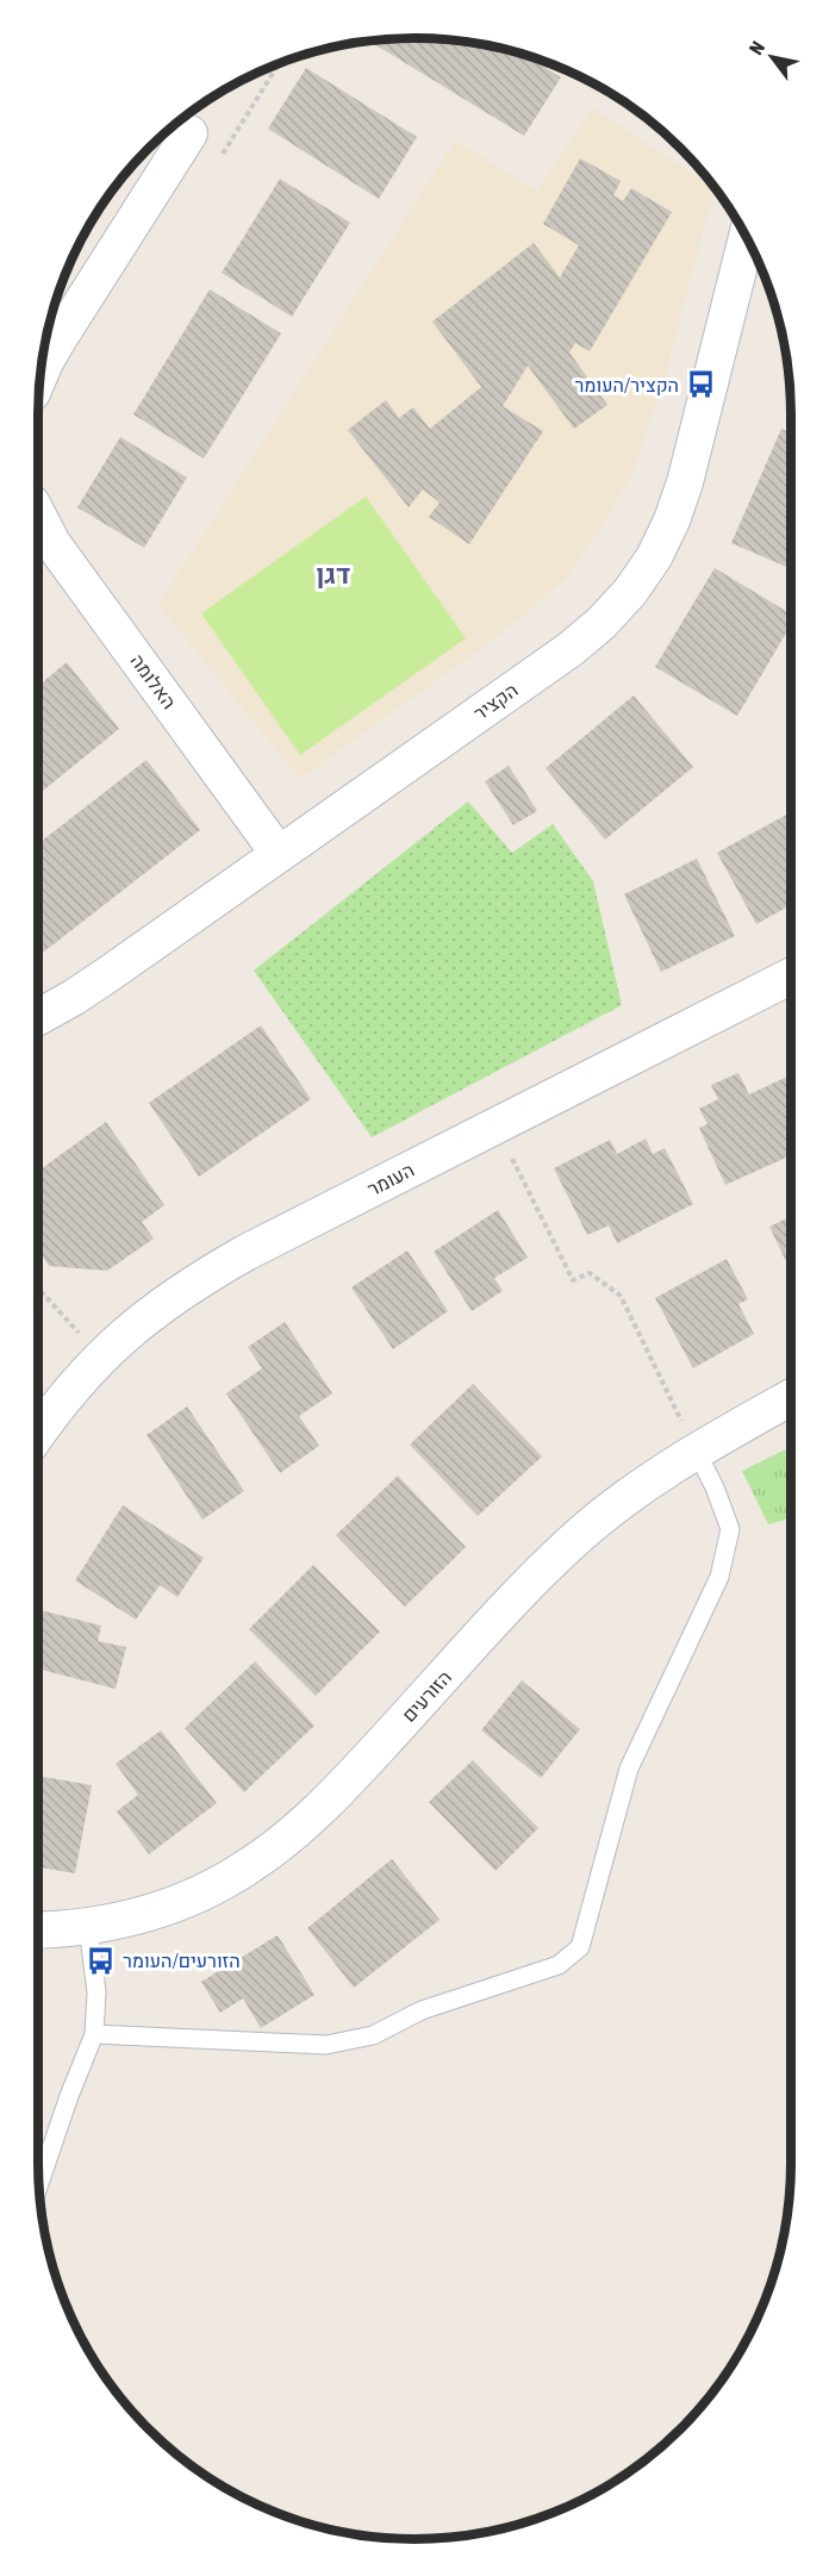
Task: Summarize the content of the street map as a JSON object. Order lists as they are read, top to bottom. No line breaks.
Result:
{"streets":{"street":["האלומה","הקציר","העומר","הזורעים"]},"crossings":[["האלומה","הקציר"]],"districts":["דגן"],"places":{"bus stop":["הקציר/העומר","הזורעים/העומר"]},"north":"top left"}
